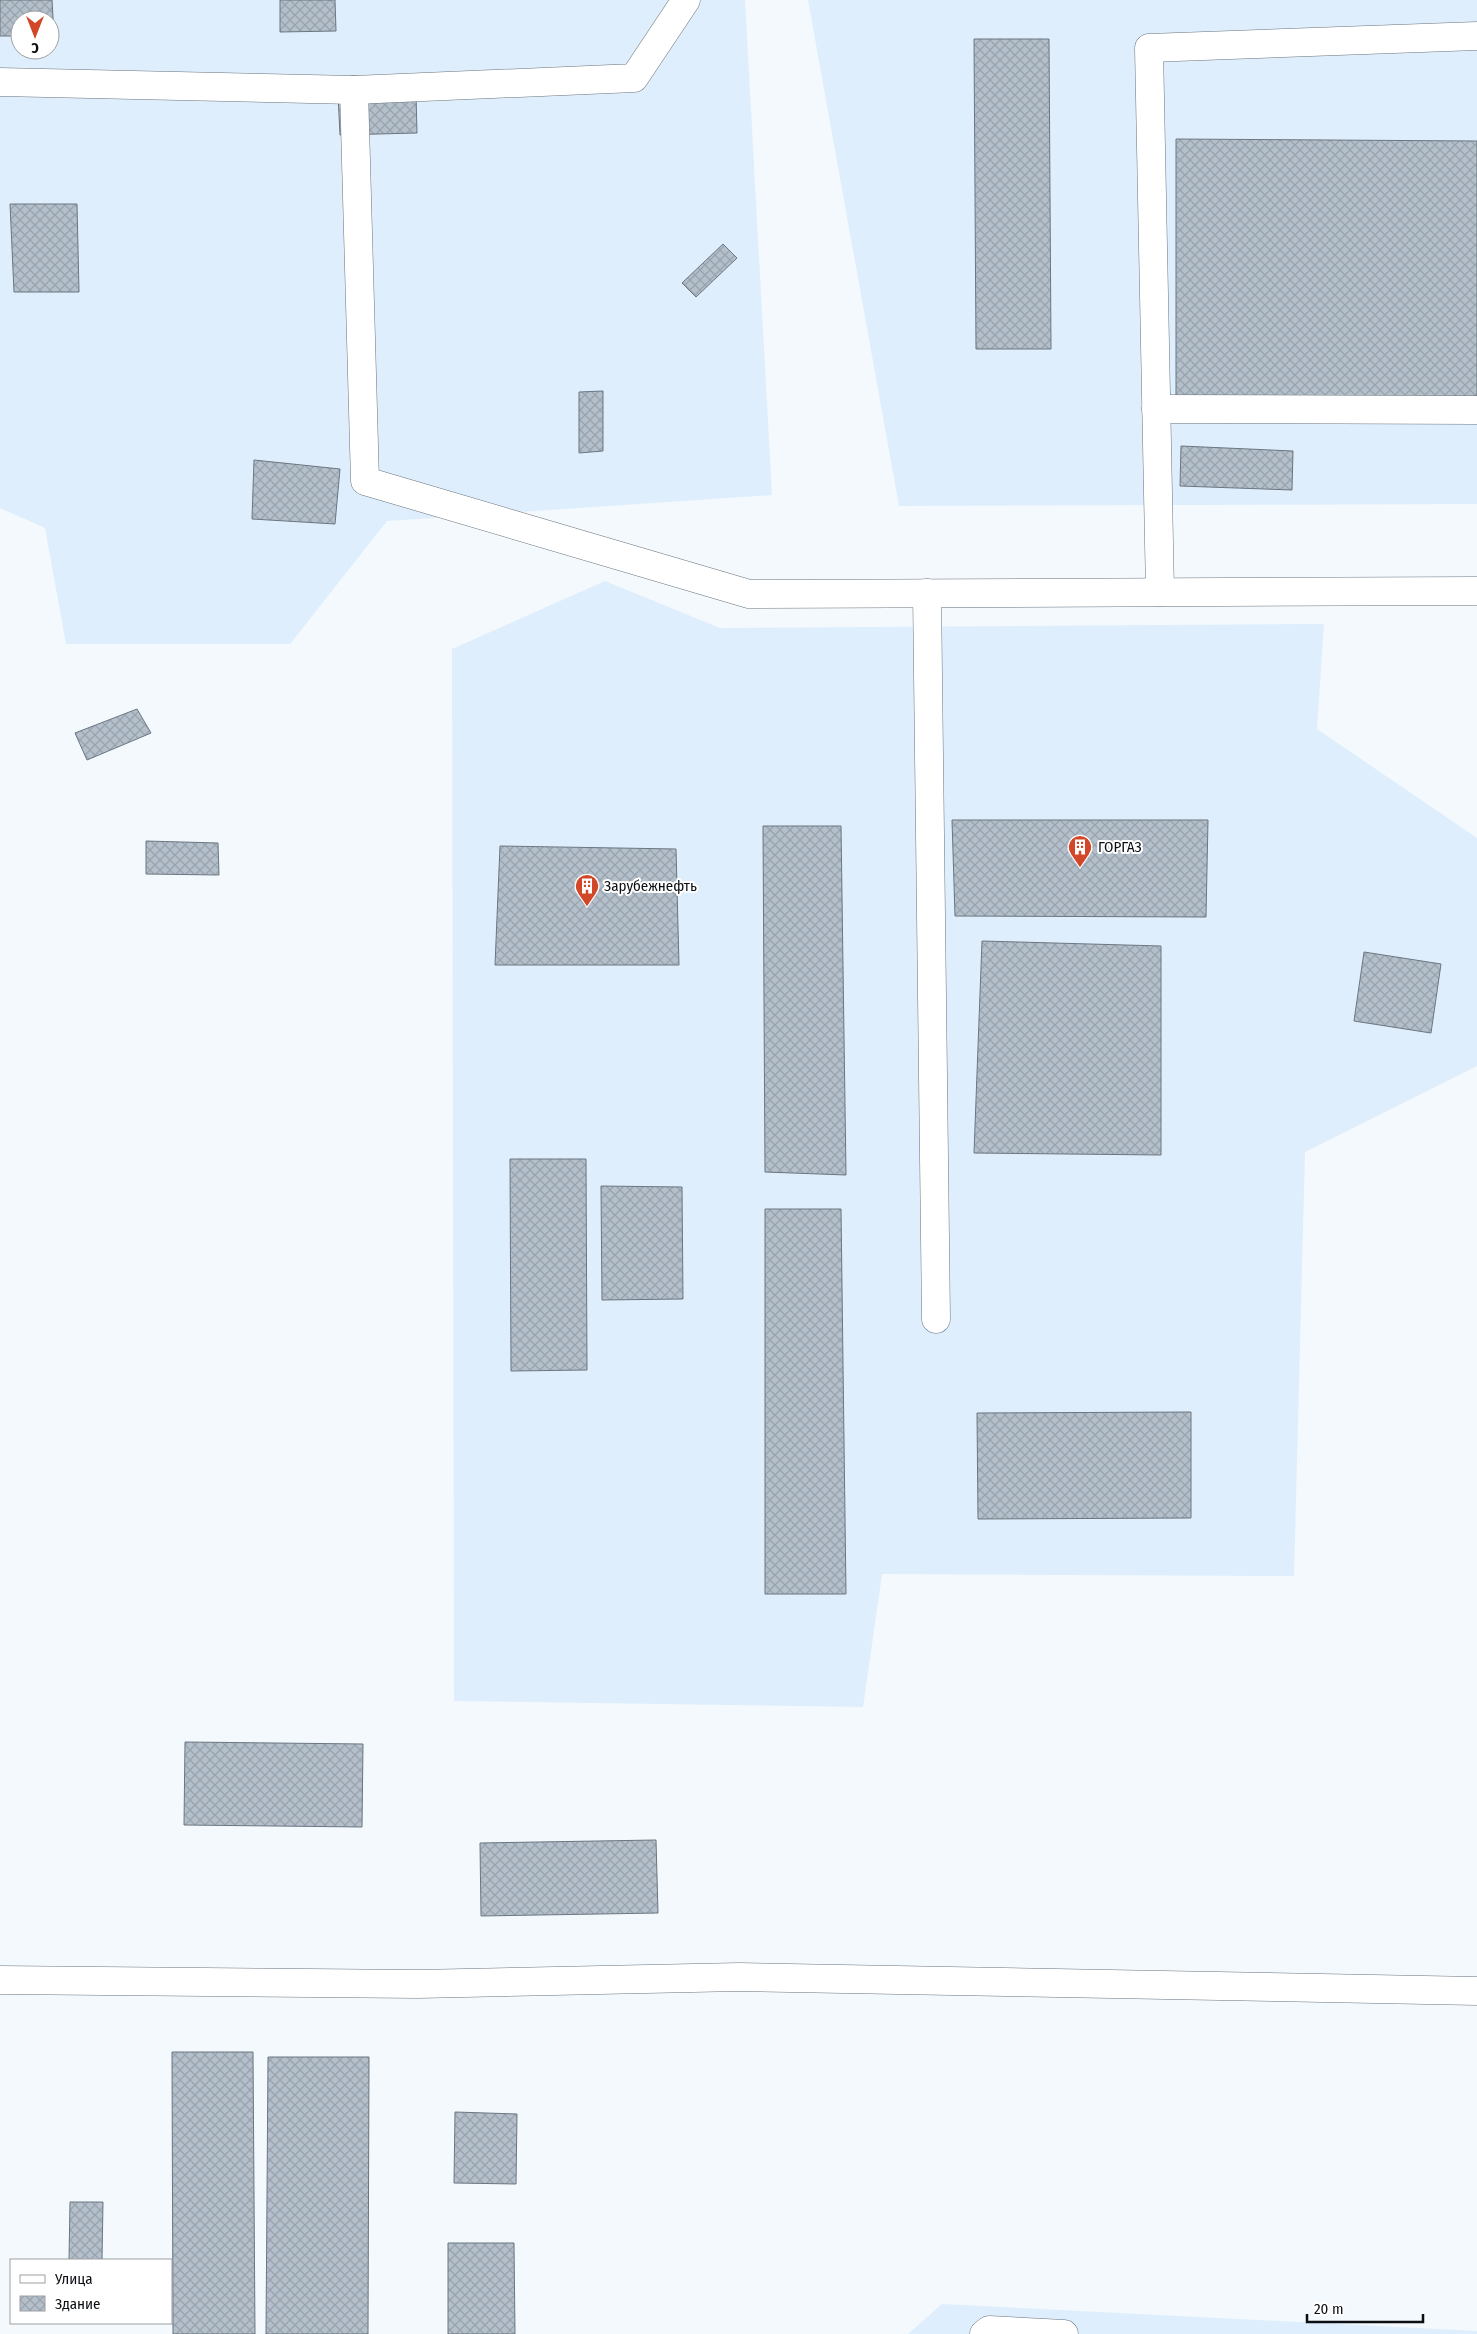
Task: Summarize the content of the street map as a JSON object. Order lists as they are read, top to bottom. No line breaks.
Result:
{"places":{"building":["ГОРГАЗ","Зарубежнефть"]},"legend":["Улица","Здание"],"scale_bar":"20 m","north":"bottom"}
